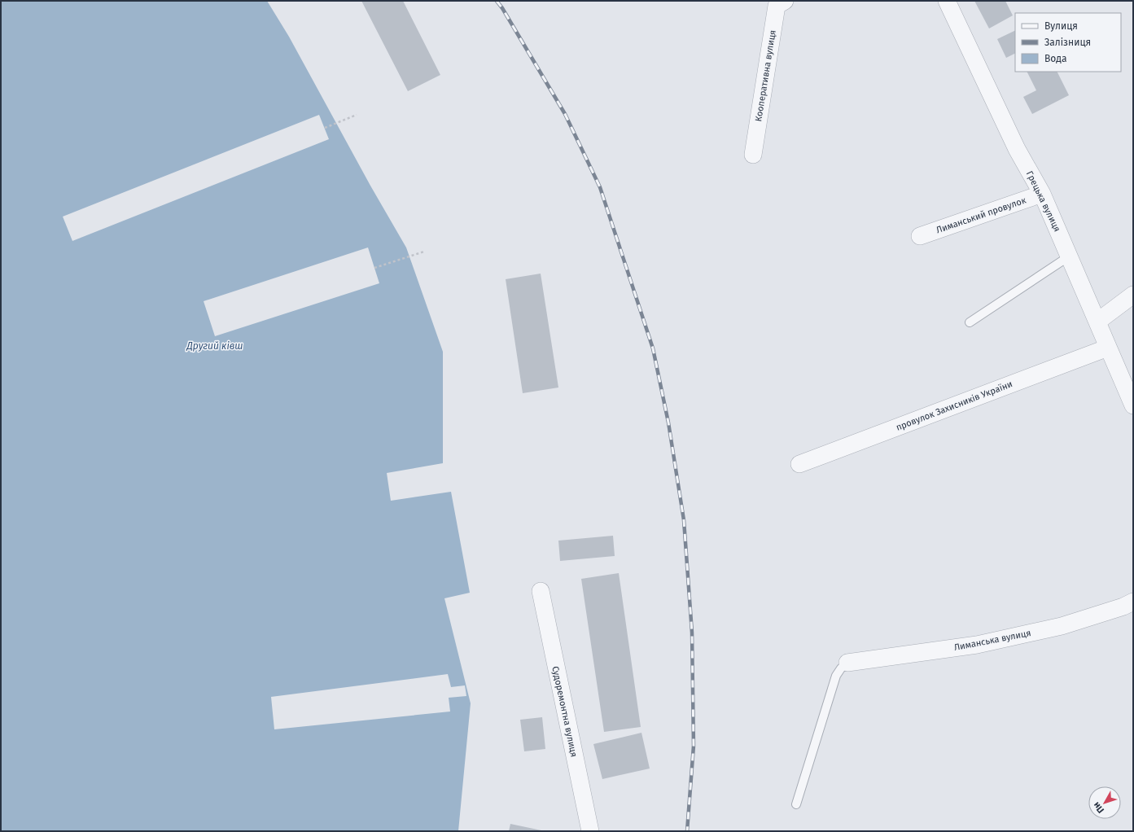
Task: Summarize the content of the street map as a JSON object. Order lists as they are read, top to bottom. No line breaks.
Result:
{"streets":{"street":["Кооперативна вулиця","Грецька вулиця","Лиманський провулок","провулок Захисників України","Лиманська вулиця","Судоремонтна вулиця"]},"crossings":[["Грецька вулиця","Лиманський провулок"],["Грецька вулиця","провулок Захисників України"]],"water":["Другий ківш"],"legend":["Вулиця","Залізниця","Вода"],"north":"bottom left"}
